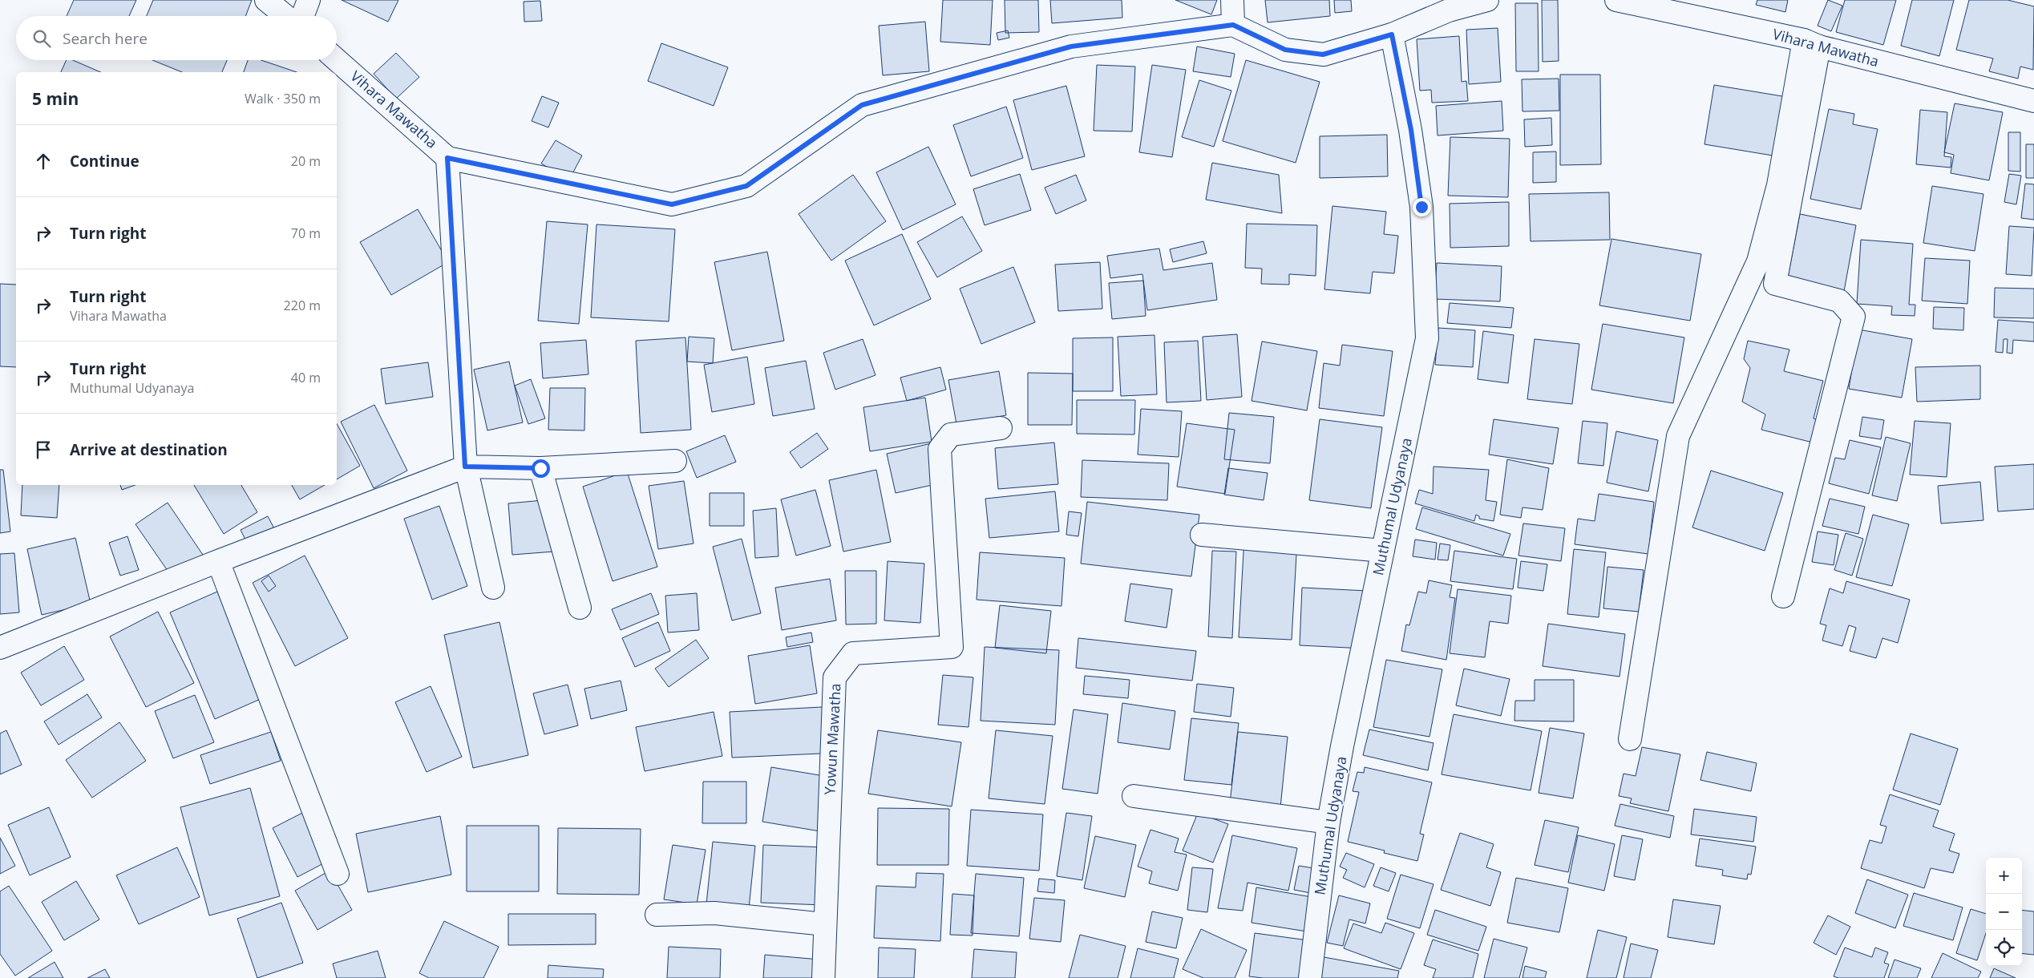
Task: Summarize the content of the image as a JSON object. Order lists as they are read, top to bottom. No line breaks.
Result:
{"streets":{"street":["Vihara Mawatha","Muthumal Udyanaya","Yowun Mawatha"]},"page":{"search":"Search here","heading":["5 min","Walk · 350 m"],"list":[["Continue","20 m"],["Turn right","70 m"],["Turn right","Vihara Mawatha","220 m"],["Turn right","Muthumal Udyanaya","40 m"],"Arrive at destination"],"map_buttons":["+","−"]}}
